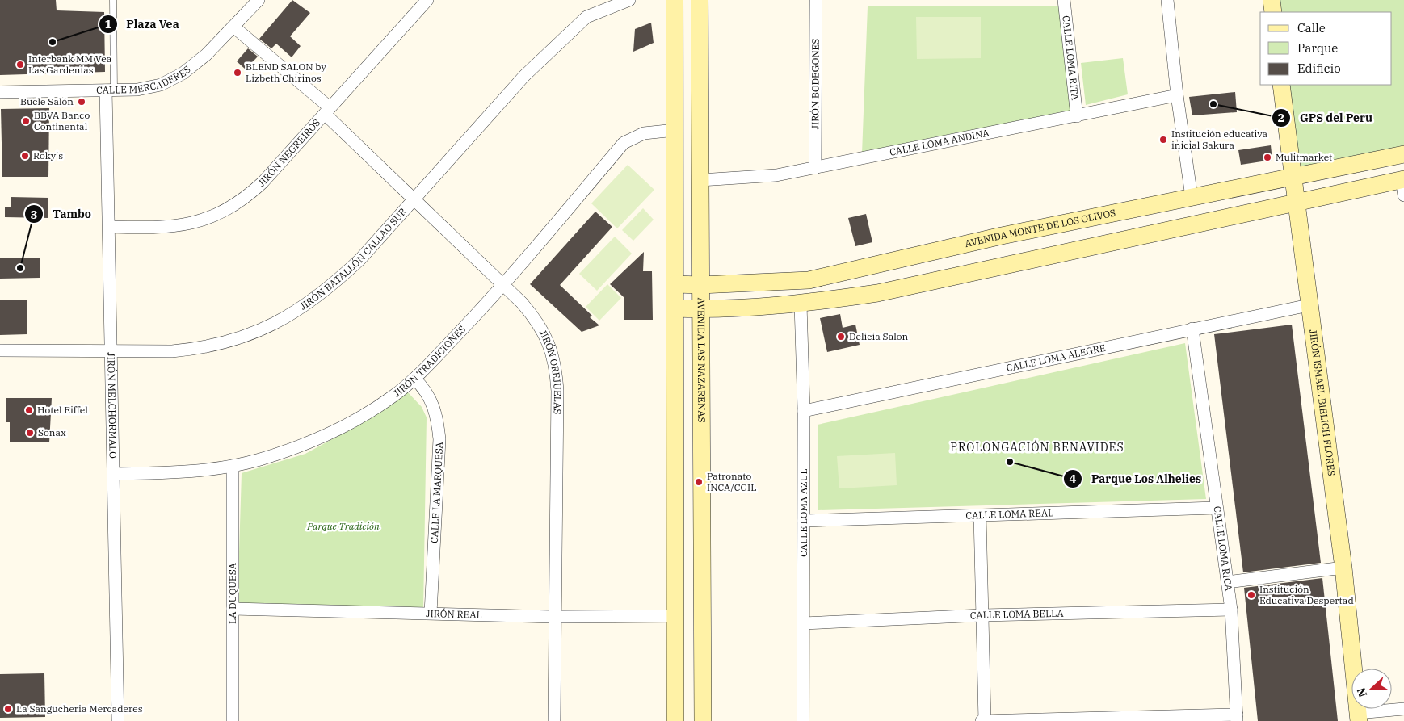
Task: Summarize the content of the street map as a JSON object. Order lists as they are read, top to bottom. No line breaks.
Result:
{"streets":{"street":["CALLE LOMA RITA","CALLE MERCADERES","JIRÓN BODEGONES","CALLE LOMA ANDINA","JIRÓN NEGREIROS","AVENIDA MONTE DE LOS OLIVOS","JIRÓN BATALLÓN CALLAO SUR","CALLE LOMA ALEGRE","AVENIDA LAS NAZARENAS","JIRÓN TRADICIONES","JIRÓN OREJUELAS","JIRÓN ISMAEL BIELICH FLORES","JIRÓN MELCHORMALO","CALLE LA MARQUESA","CALLE LOMA AZUL","CALLE LOMA REAL","CALLE LOMA RICA","LA DUQUESA","JIRÓN REAL","CALLE LOMA BELLA"]},"crossings":[["CALLE LOMA RITA","CALLE LOMA ANDINA"],["CALLE MERCADERES","JIRÓN OREJUELAS"],["CALLE MERCADERES","JIRÓN MELCHORMALO"],["JIRÓN BODEGONES","CALLE LOMA ANDINA"],["CALLE LOMA ANDINA","AVENIDA LAS NAZARENAS"],["JIRÓN NEGREIROS","JIRÓN OREJUELAS"],["JIRÓN NEGREIROS","JIRÓN MELCHORMALO"],["AVENIDA MONTE DE LOS OLIVOS","AVENIDA LAS NAZARENAS"],["AVENIDA MONTE DE LOS OLIVOS","JIRÓN ISMAEL BIELICH FLORES"],["JIRÓN BATALLÓN CALLAO SUR","JIRÓN OREJUELAS"],["JIRÓN BATALLÓN CALLAO SUR","JIRÓN MELCHORMALO"],["CALLE LOMA ALEGRE","JIRÓN ISMAEL BIELICH FLORES"],["CALLE LOMA ALEGRE","CALLE LOMA AZUL"],["CALLE LOMA ALEGRE","CALLE LOMA RICA"],["JIRÓN TRADICIONES","JIRÓN OREJUELAS"],["JIRÓN TRADICIONES","JIRÓN MELCHORMALO"],["JIRÓN TRADICIONES","CALLE LA MARQUESA"],["JIRÓN TRADICIONES","LA DUQUESA"],["JIRÓN OREJUELAS","JIRÓN REAL"],["CALLE LA MARQUESA","JIRÓN REAL"],["CALLE LOMA AZUL","CALLE LOMA REAL"],["CALLE LOMA AZUL","CALLE LOMA BELLA"],["CALLE LOMA REAL","CALLE LOMA RICA"],["CALLE LOMA RICA","CALLE LOMA BELLA"],["LA DUQUESA","JIRÓN REAL"]],"districts":["PROLONGACIÓN BENAVIDES"],"parks":["Parque Tradición"],"places":["Plaza Vea","Interbank MM Vea Las Gardenias","BLEND SALON by Lizbeth Chirinos","Bucle Salón","GPS del Peru","BBVA Banco Continental","Institución educativa inicial Sakura","Roky's","Mulitmarket","Tambo","Delicia Salon","Hotel Eiffel","Sonax","Parque Los Alhelies","Patronato INCA/CGIL","Institución Educativa Despertad","La Sangucheria Mercaderes"],"legend":["Calle","Parque","Edificio"],"north":"left"}
